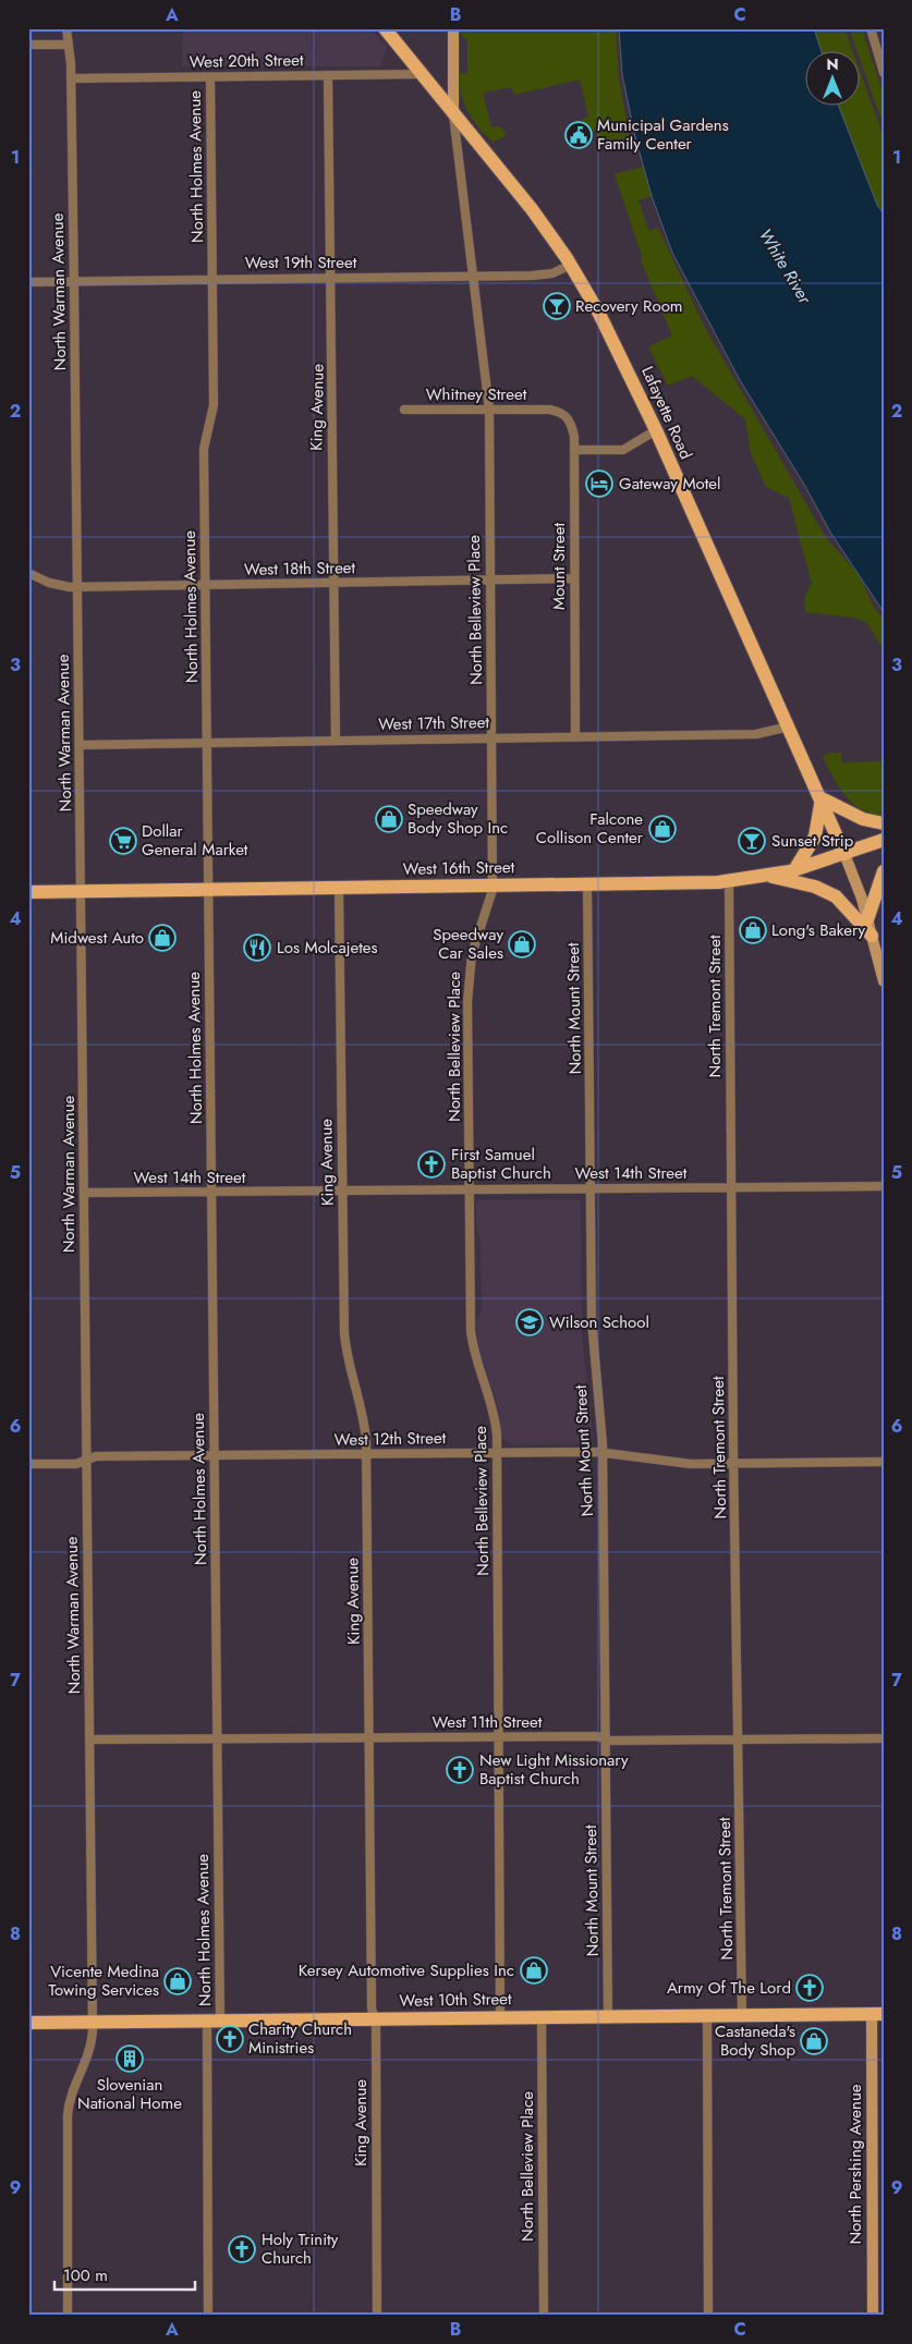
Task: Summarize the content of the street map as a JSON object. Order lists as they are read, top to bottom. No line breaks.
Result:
{"streets":{"main road":["Lafayette Road","West 16th Street","West 10th Street"],"street":["West 20th Street","North Holmes Avenue","West 19th Street","North Warman Avenue","Whitney Street","King Avenue","Mount Street","West 18th Street","North Belleview Place","West 17th Street","North Tremont Street","North Mount Street","West 14th Street","West 12th Street","West 11th Street","North Pershing Avenue"]},"crossings":[["West 20th Street","North Holmes Avenue"],["West 20th Street","North Warman Avenue"],["West 20th Street","King Avenue"],["West 20th Street","Lafayette Road"],["North Holmes Avenue","West 19th Street"],["North Holmes Avenue","West 18th Street"],["North Holmes Avenue","West 17th Street"],["North Holmes Avenue","West 16th Street"],["North Holmes Avenue","West 14th Street"],["North Holmes Avenue","West 12th Street"],["North Holmes Avenue","West 11th Street"],["North Holmes Avenue","West 10th Street"],["West 19th Street","North Warman Avenue"],["West 19th Street","King Avenue"],["West 19th Street","Lafayette Road"],["West 19th Street","North Belleview Place"],["North Warman Avenue","West 18th Street"],["North Warman Avenue","West 17th Street"],["North Warman Avenue","West 16th Street"],["North Warman Avenue","West 14th Street"],["North Warman Avenue","West 12th Street"],["North Warman Avenue","West 11th Street"],["North Warman Avenue","West 10th Street"],["Whitney Street","Mount Street"],["Whitney Street","North Belleview Place"],["King Avenue","West 18th Street"],["King Avenue","West 17th Street"],["King Avenue","West 16th Street"],["King Avenue","West 14th Street"],["King Avenue","West 12th Street"],["King Avenue","West 11th Street"],["King Avenue","West 10th Street"],["Lafayette Road","North Belleview Place"],["Lafayette Road","West 17th Street"],["Lafayette Road","West 16th Street"],["Mount Street","West 18th Street"],["Mount Street","West 17th Street"],["West 18th Street","North Belleview Place"],["North Belleview Place","West 17th Street"],["North Belleview Place","West 16th Street"],["North Belleview Place","West 14th Street"],["North Belleview Place","West 12th Street"],["North Belleview Place","West 11th Street"],["North Belleview Place","West 10th Street"],["West 16th Street","North Tremont Street"],["West 16th Street","North Mount Street"],["North Tremont Street","West 14th Street"],["North Tremont Street","West 12th Street"],["North Tremont Street","West 11th Street"],["North Tremont Street","West 10th Street"],["North Mount Street","West 14th Street"],["North Mount Street","West 12th Street"],["North Mount Street","West 11th Street"],["North Mount Street","West 10th Street"],["West 10th Street","North Pershing Avenue"]],"water":["White River"],"places":{"public building":["Municipal Gardens Family Center"],"bar":["Recovery Room","Sunset Strip"],"hotel":["Gateway Motel"],"shop":["Speedway Body Shop Inc","Falcone Collison Center","Long's Bakery","Midwest Auto","Speedway Car Sales","Kersey Automotive Supplies Inc","Vicente Medina Towing Services","Castaneda's Body Shop"],"supermarket":["Dollar General Market"],"restaurant":["Los Molcajetes"],"church":["First Samuel Baptist Church","New Light Missionary Baptist Church","Army Of The Lord","Charity Church Ministries","Holy Trinity Church"],"school or university":["Wilson School"],"building":["Slovenian National Home"]},"scale_bar":"100 m","north":"top","grid":{"columns":["A","B","C"],"rows":["1","2","3","4","5","6","7","8","9"]}}
